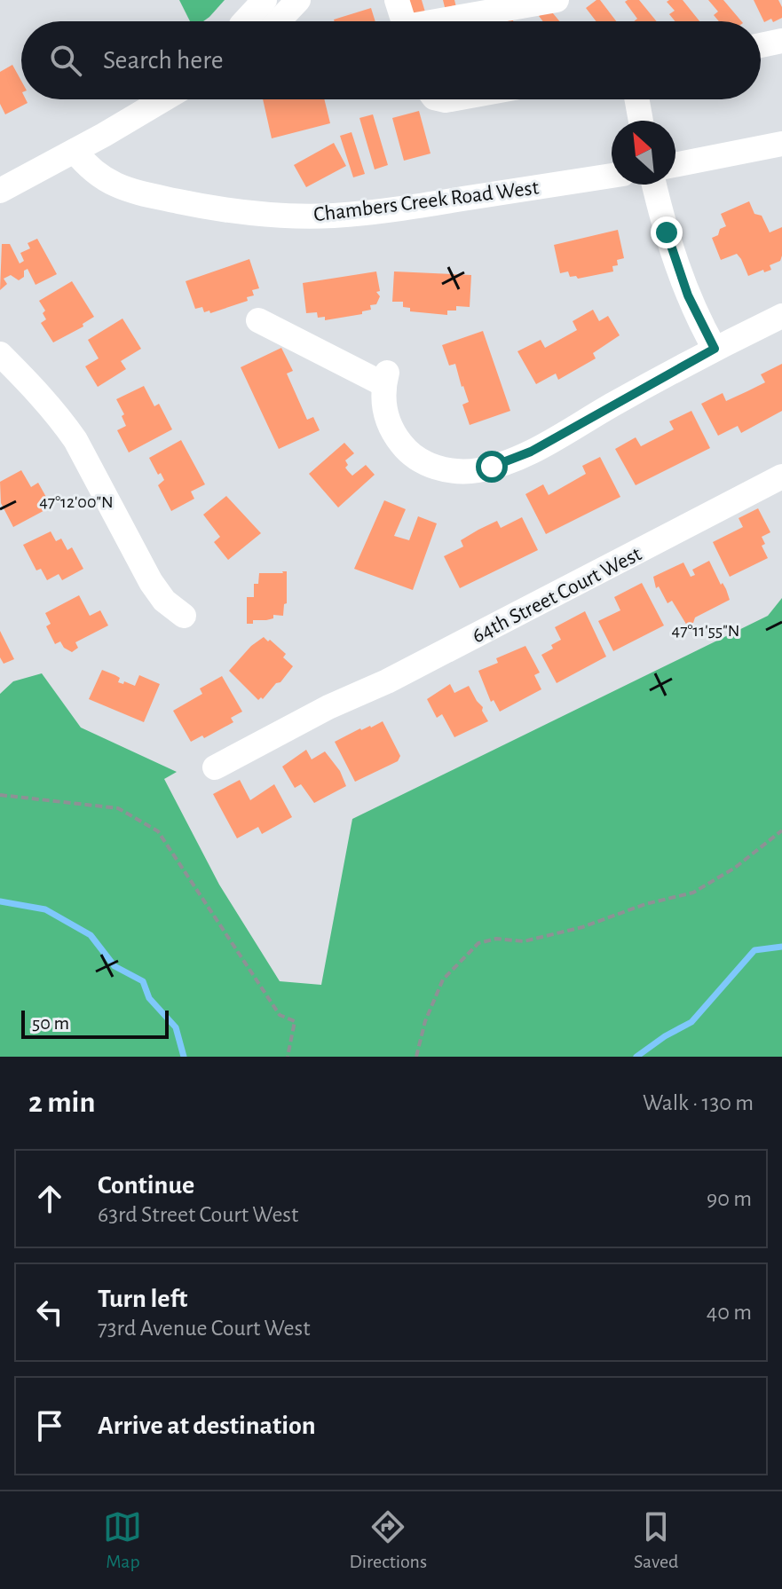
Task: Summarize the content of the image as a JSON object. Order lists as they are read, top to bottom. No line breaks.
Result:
{"streets":{"street":["Chambers Creek Road West","64th Street Court West"]},"scale_bar":"50 m","north":"top left","page":{"search":"Search here","scale":"50 m","heading":["2 min","Walk · 130 m"],"list":[["Continue","63rd Street Court West","90 m"],["Turn left","73rd Avenue Court West","40 m"],"Arrive at destination"],"nav":["Map","Directions","Saved"]},"coordinates":["47°12'00\"N","47°11'55\"N"]}
